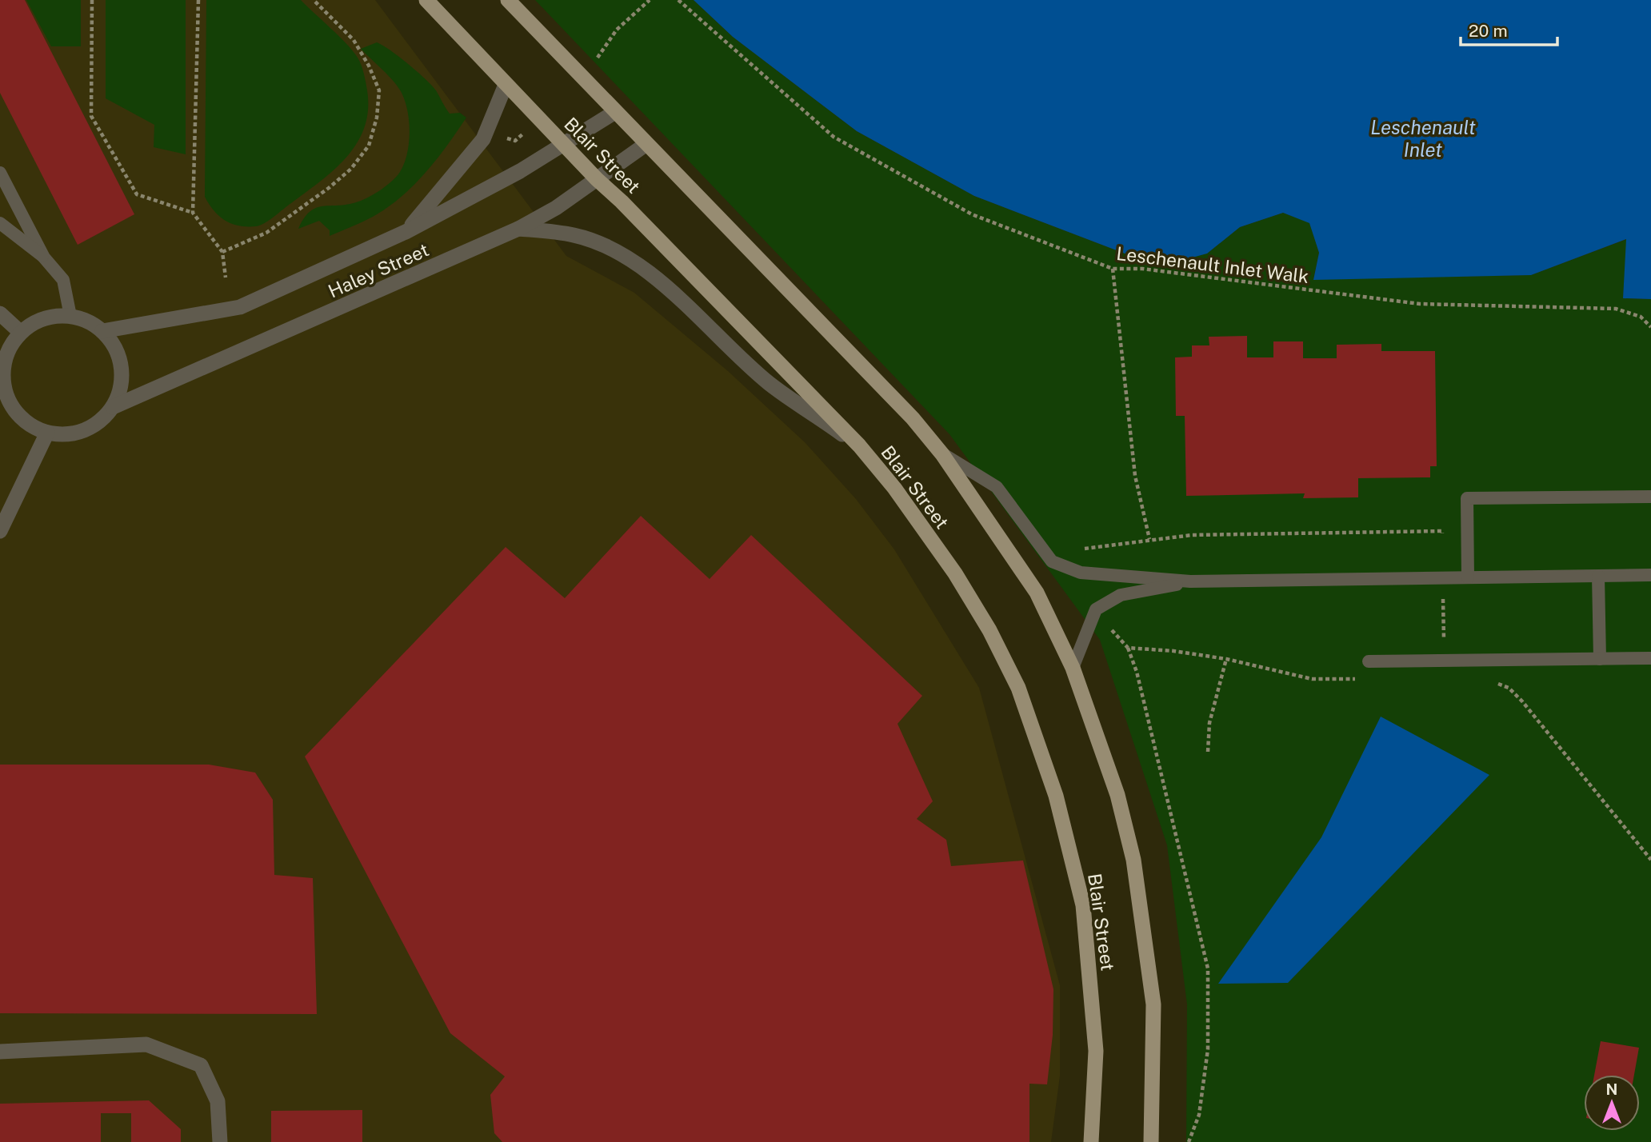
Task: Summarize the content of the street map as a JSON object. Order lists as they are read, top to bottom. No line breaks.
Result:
{"streets":{"main road":["Blair Street"],"street":["Haley Street"],"path":["Leschenault Inlet Walk"]},"crossings":[["Blair Street","Haley Street"]],"water":["Leschenault Inlet"],"scale_bar":"20 m","north":"top"}
